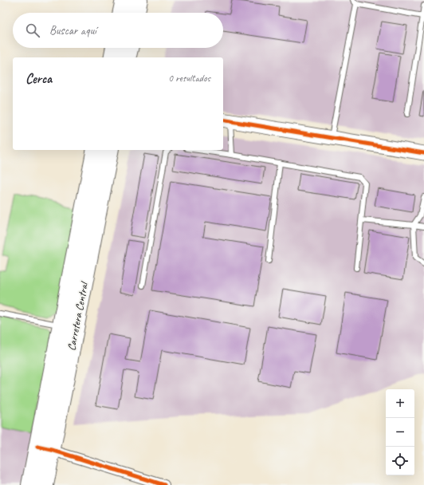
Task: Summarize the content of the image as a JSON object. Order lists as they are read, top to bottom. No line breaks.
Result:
{"streets":{"highway":["Carretera Central"]},"page":{"search":"Buscar aquí","heading":["Cerca","0 resultados"],"map_buttons":["+","−"]}}
